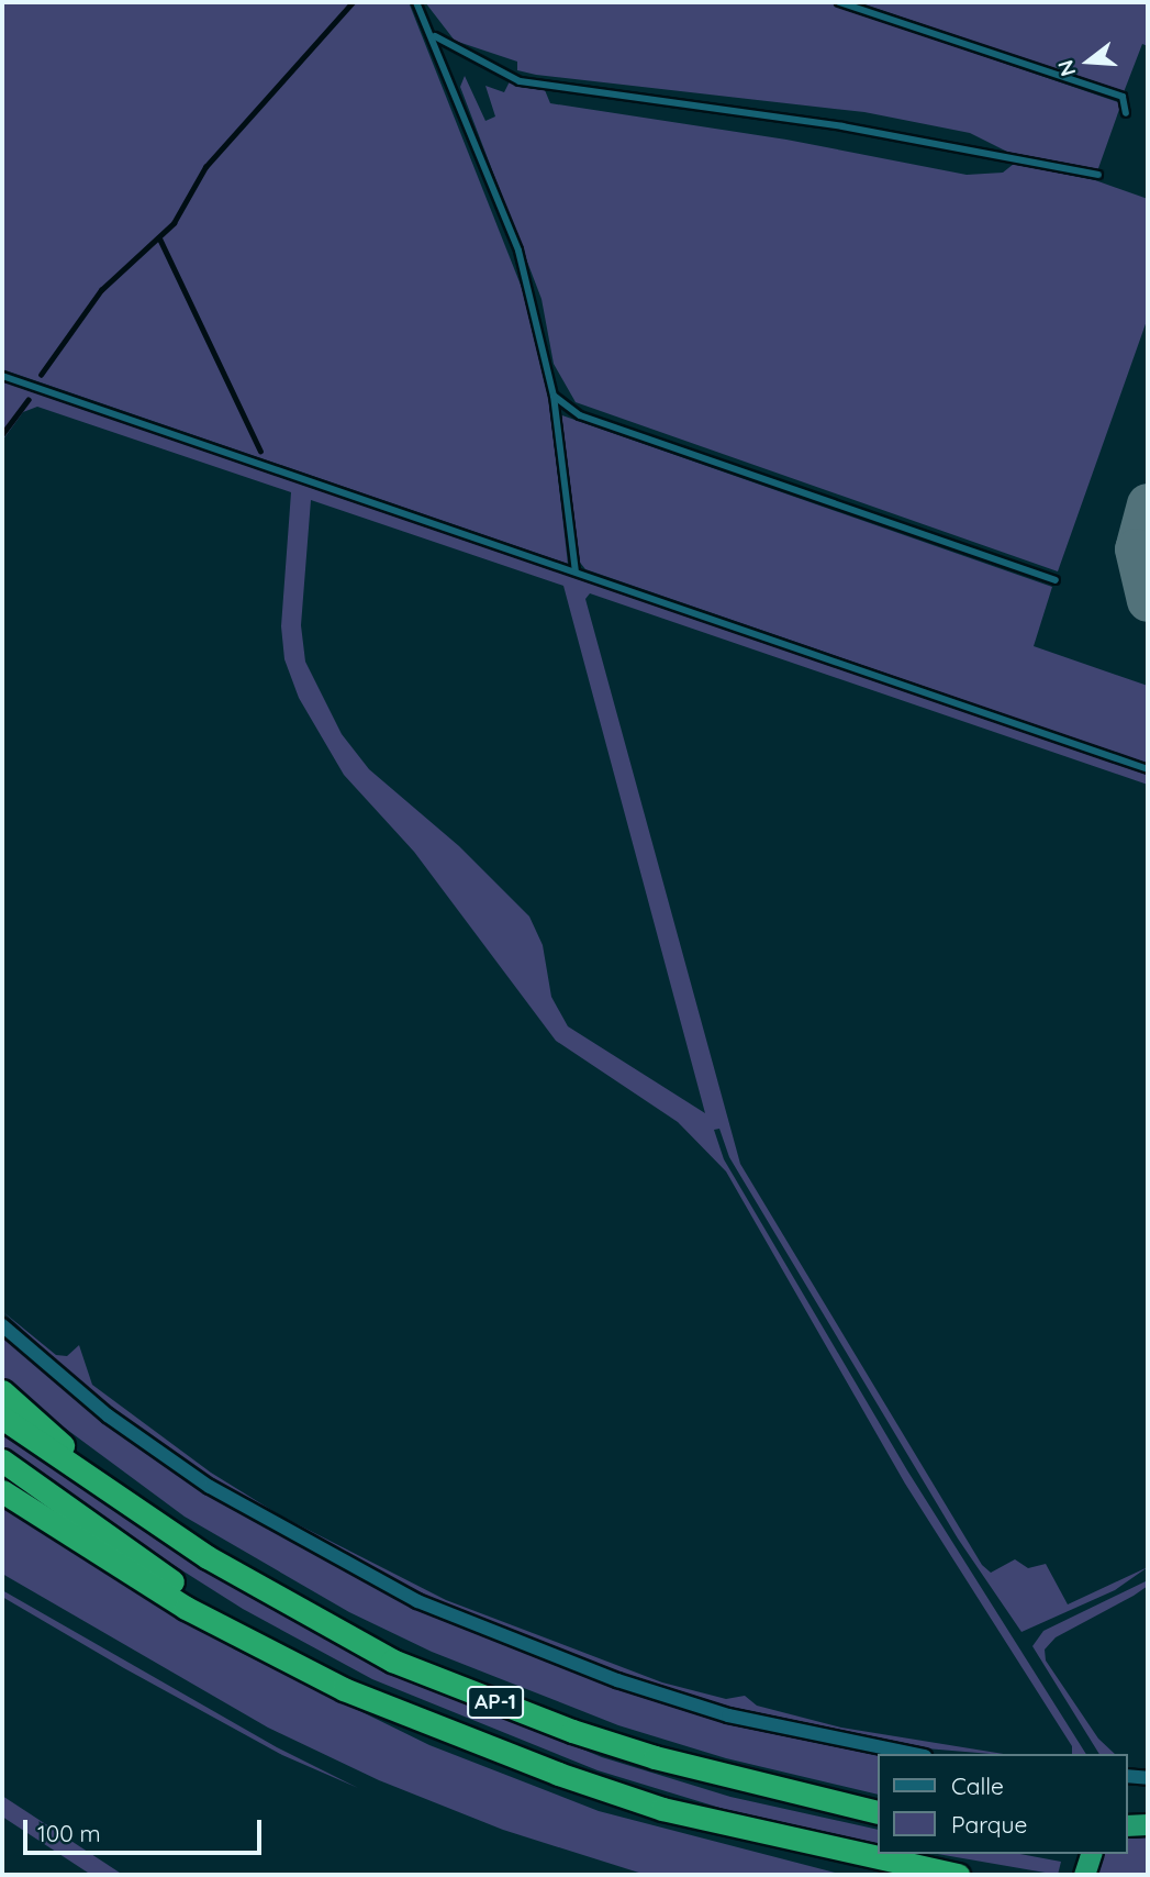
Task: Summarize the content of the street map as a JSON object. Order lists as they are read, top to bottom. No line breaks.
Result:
{"streets":{"highway":["AP-1"]},"legend":["Calle","Parque"],"scale_bar":"100 m","north":"left"}
